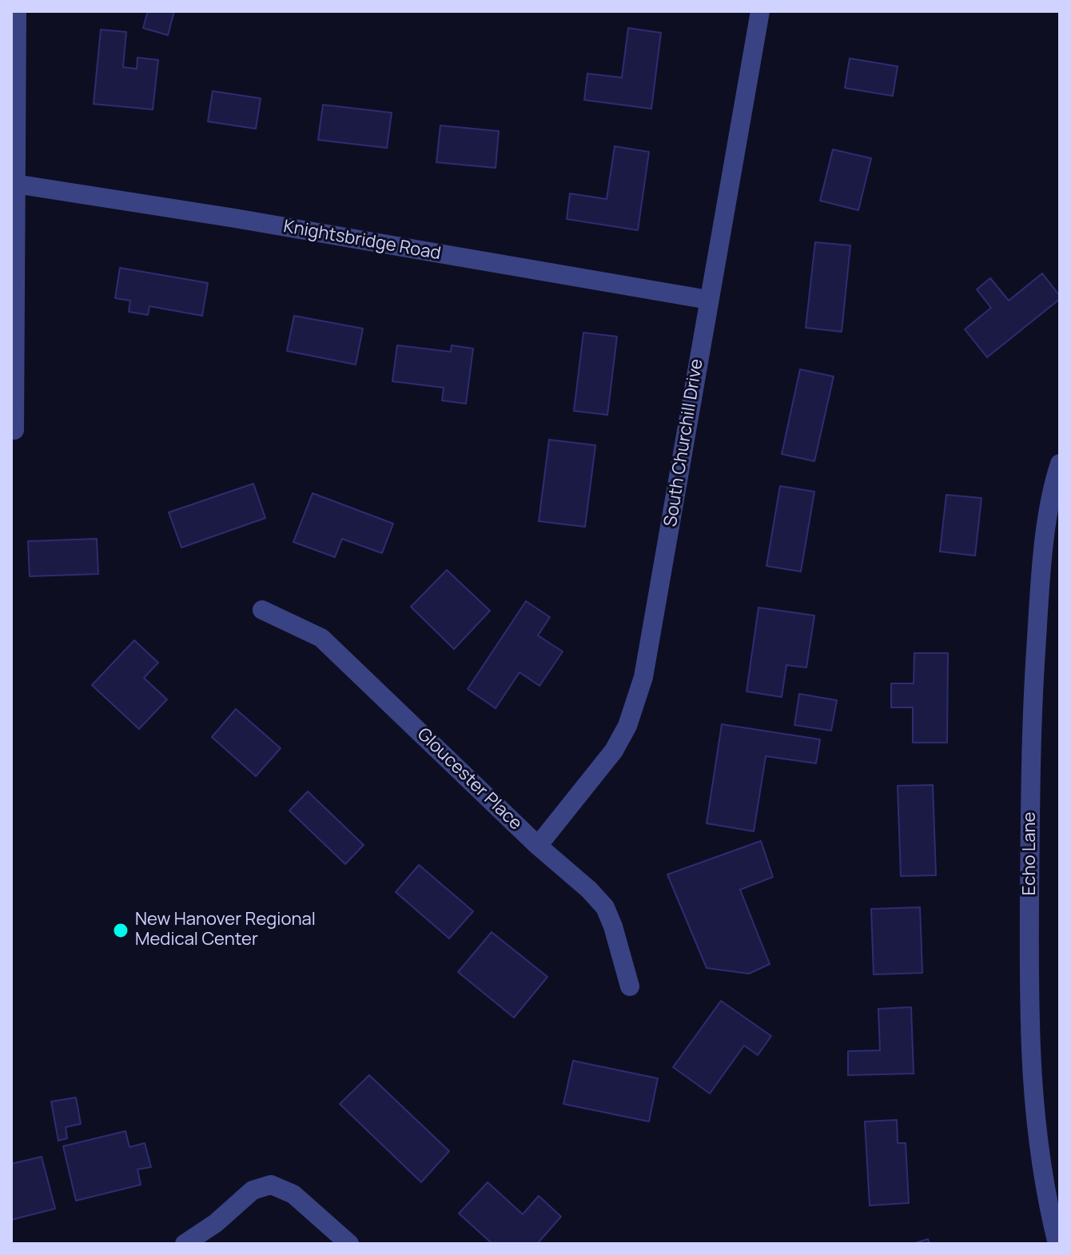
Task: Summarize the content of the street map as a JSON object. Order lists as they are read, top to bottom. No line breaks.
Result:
{"streets":{"street":["Knightsbridge Road","South Churchill Drive","Gloucester Place","Echo Lane"]},"crossings":[["Knightsbridge Road","South Churchill Drive"],["South Churchill Drive","Gloucester Place"]],"places":["New Hanover Regional Medical Center"]}
